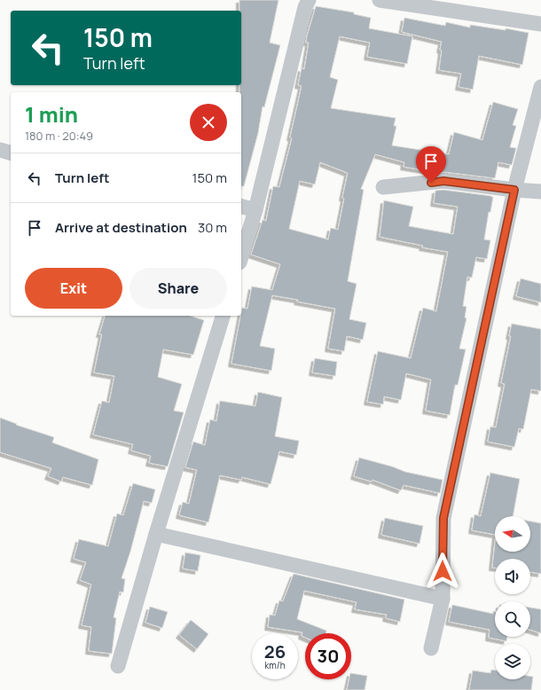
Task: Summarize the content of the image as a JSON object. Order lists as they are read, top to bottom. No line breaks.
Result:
{"north":"left","page":{"turn":["150 m","Turn left"],"heading":["1 min","180 m · 20:49"],"list":[{"name":"Turn left","value":"150 m"},{"name":"Arrive at destination","value":"30 m"}],"buttons":["Exit","Share"],"speed":"26 km/h","limit":"30"}}
